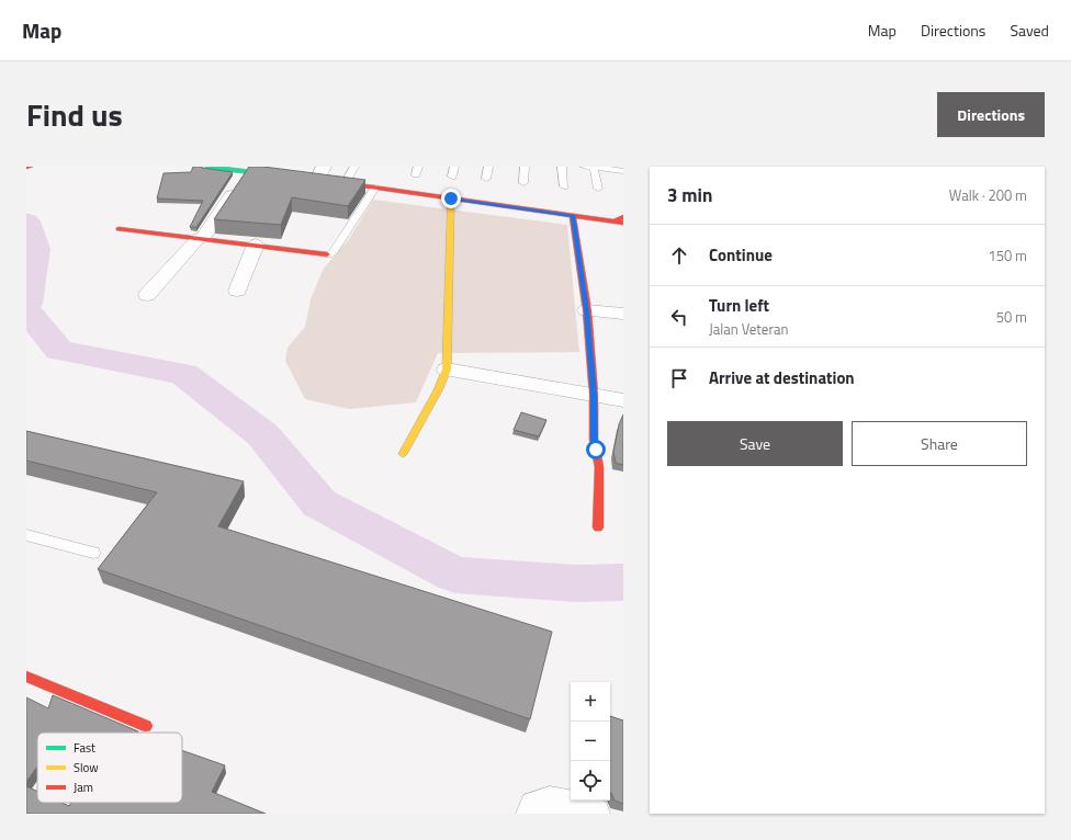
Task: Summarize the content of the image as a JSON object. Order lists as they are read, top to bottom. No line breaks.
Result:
{"legend":["Fast","Slow","Jam"],"page":{"header":"Map","nav":["Map","Directions","Saved"],"title":"Find us","buttons":["Directions",["Save","Share"]],"heading":["3 min","Walk · 200 m"],"list":[["Continue","150 m"],["Turn left","Jalan Veteran","50 m"],"Arrive at destination"],"map_buttons":["+","−"]}}
